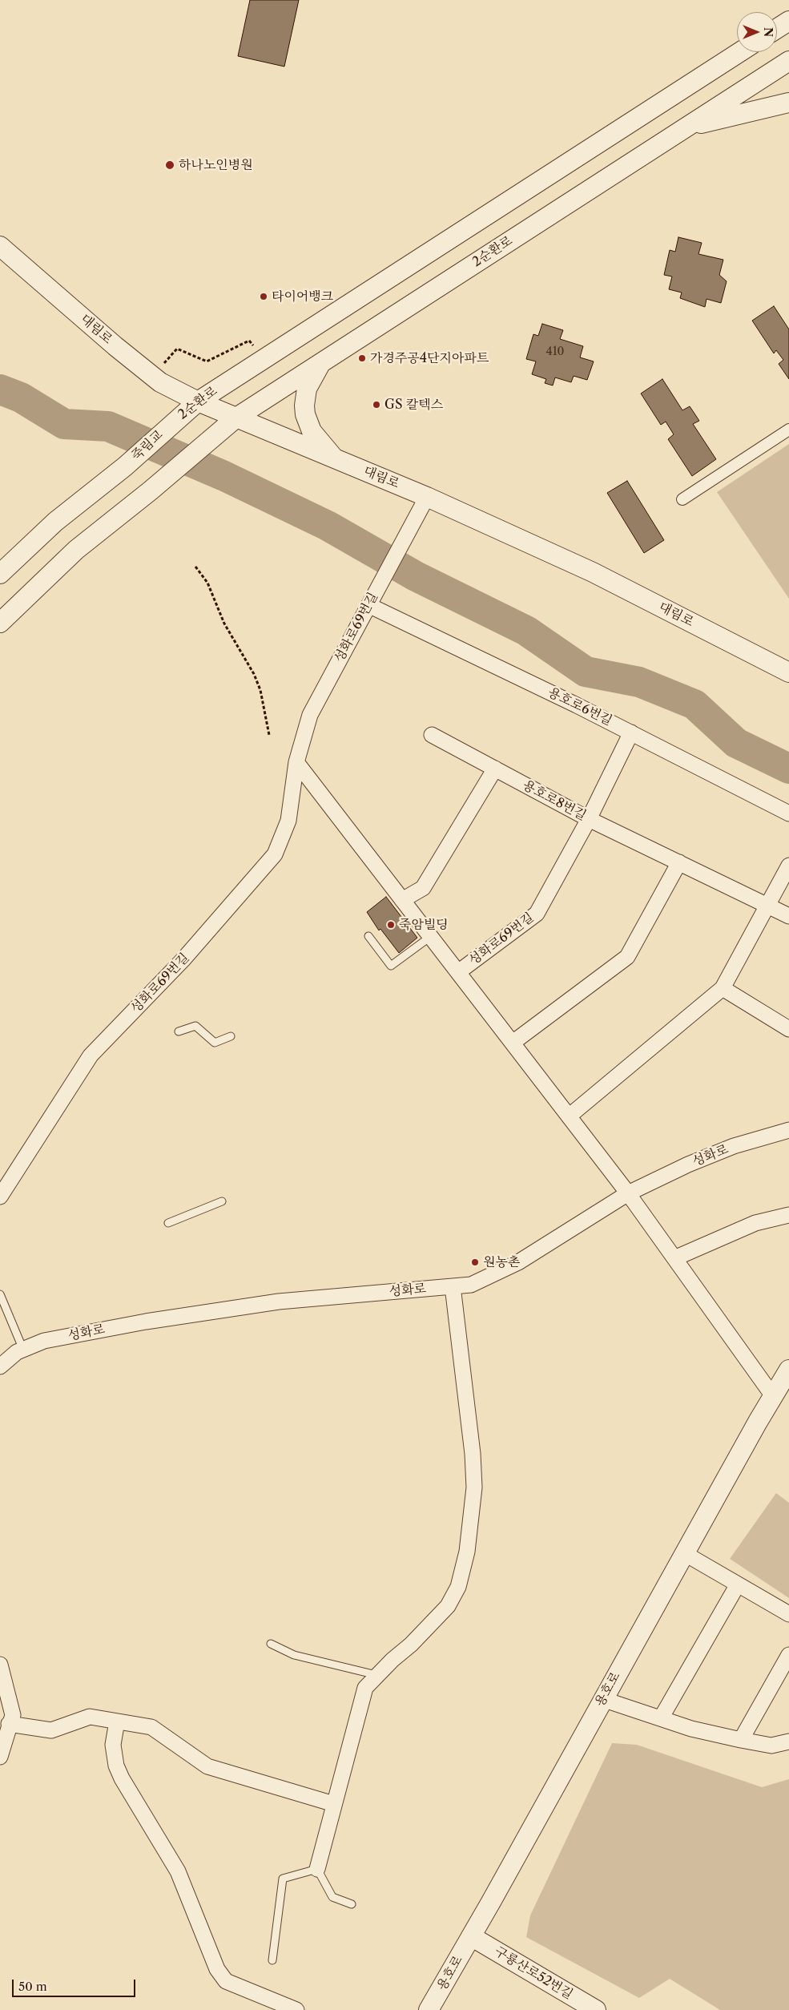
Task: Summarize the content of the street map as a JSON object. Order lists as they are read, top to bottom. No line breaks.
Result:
{"streets":{"street":["2순환로","대림로","죽림교","성화로69번길","용호로6번길","용호로8번길","성화로","용호로","구룡산로52번길"]},"crossings":[["2순환로","대림로"],["2순환로","죽림교"],["대림로","성화로69번길"],["성화로69번길","용호로6번길"],["성화로69번길","용호로8번길"],["성화로69번길","성화로"],["성화로69번길","용호로"],["용호로","구룡산로52번길"]],"places":["하나노인병원","타이어뱅크","가경주공4단지아파트","GS 칼텍스","죽암빌딩","원농촌"],"house_numbers":["410"],"scale_bar":"50 m","north":"right"}
